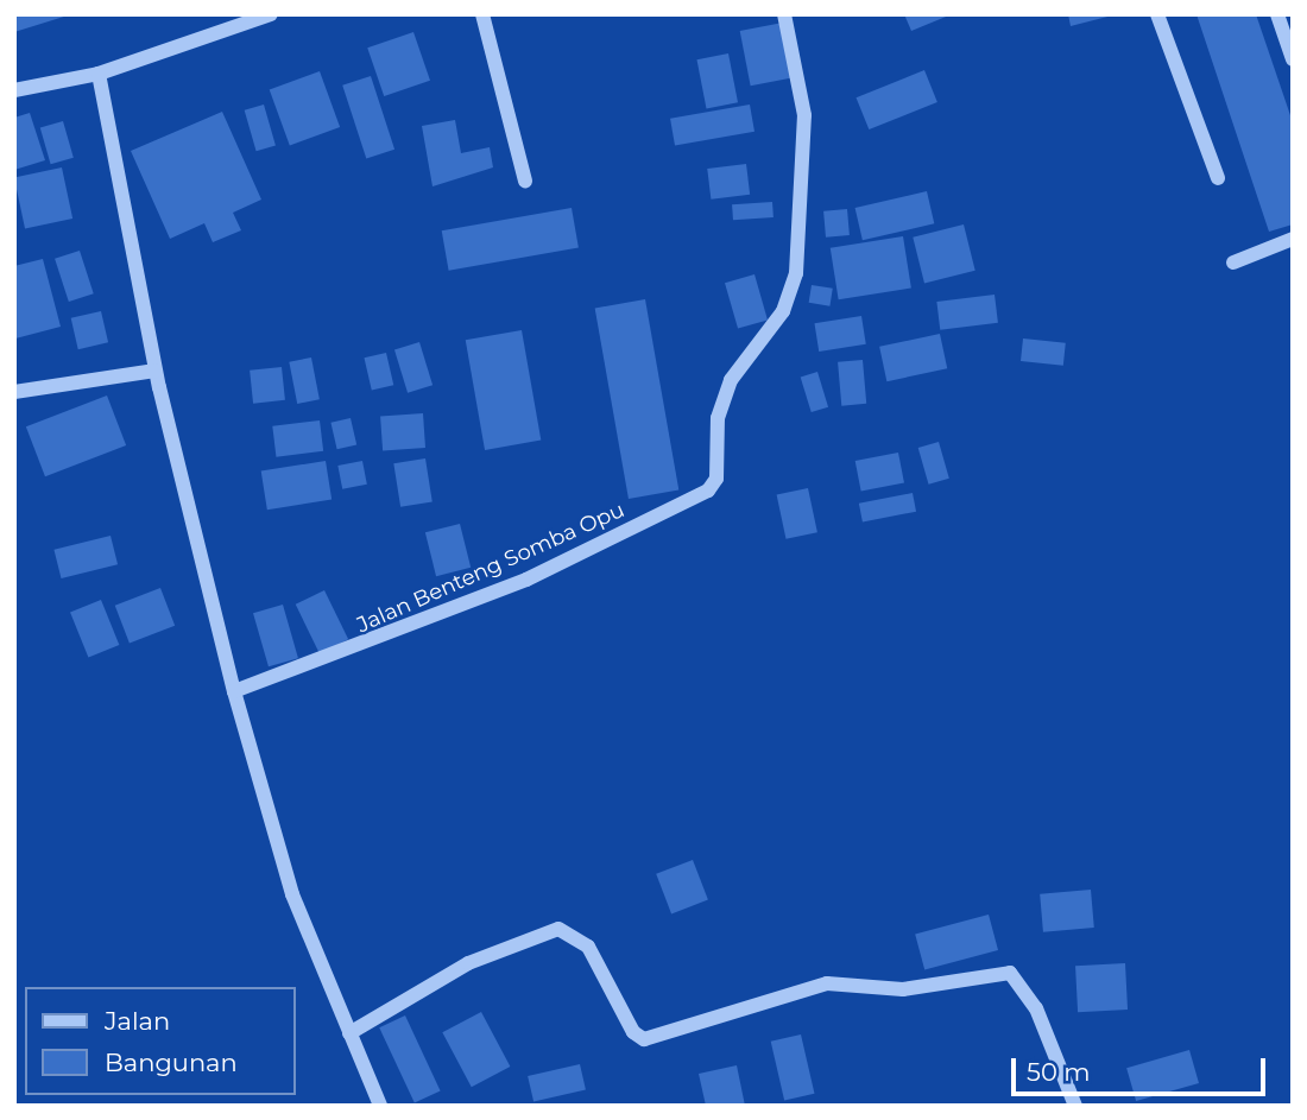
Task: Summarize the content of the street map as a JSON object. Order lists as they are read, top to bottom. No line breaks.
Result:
{"streets":{"street":["Jalan Benteng Somba Opu"]},"legend":["Jalan","Bangunan"],"scale_bar":"50 m"}
